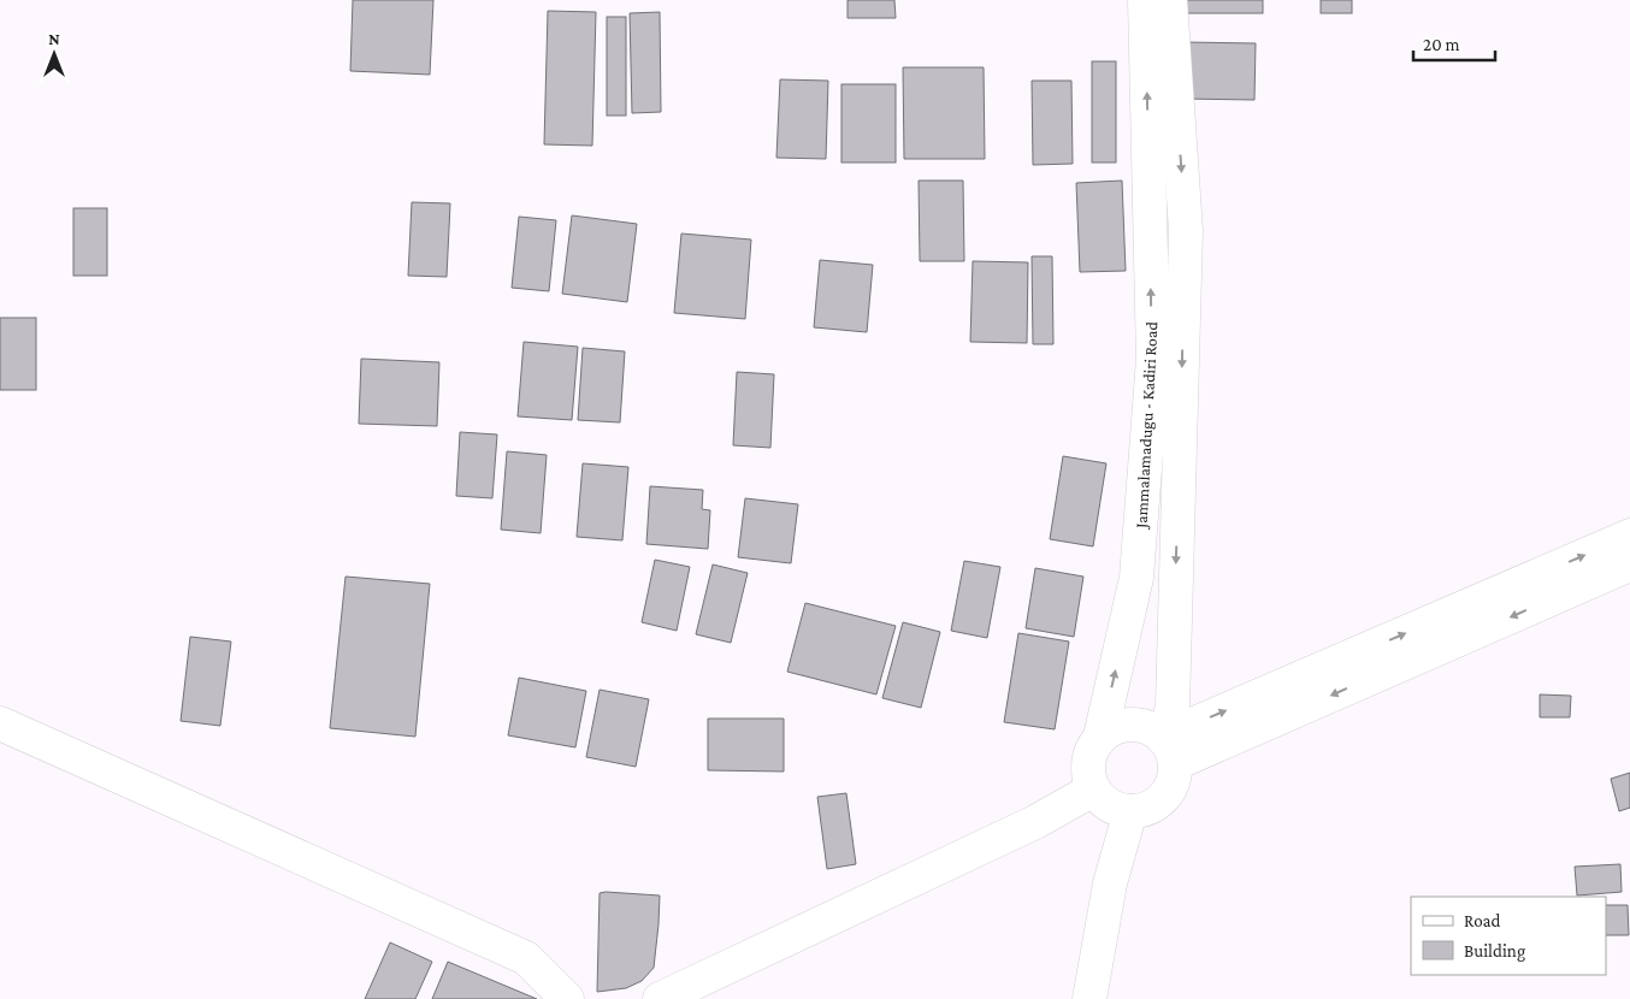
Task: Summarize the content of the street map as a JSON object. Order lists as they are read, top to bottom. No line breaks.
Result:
{"streets":{"main road":["Jammalamadugu - Kadiri Road"]},"legend":["Road","Building"],"scale_bar":"20 m","north":"top"}
